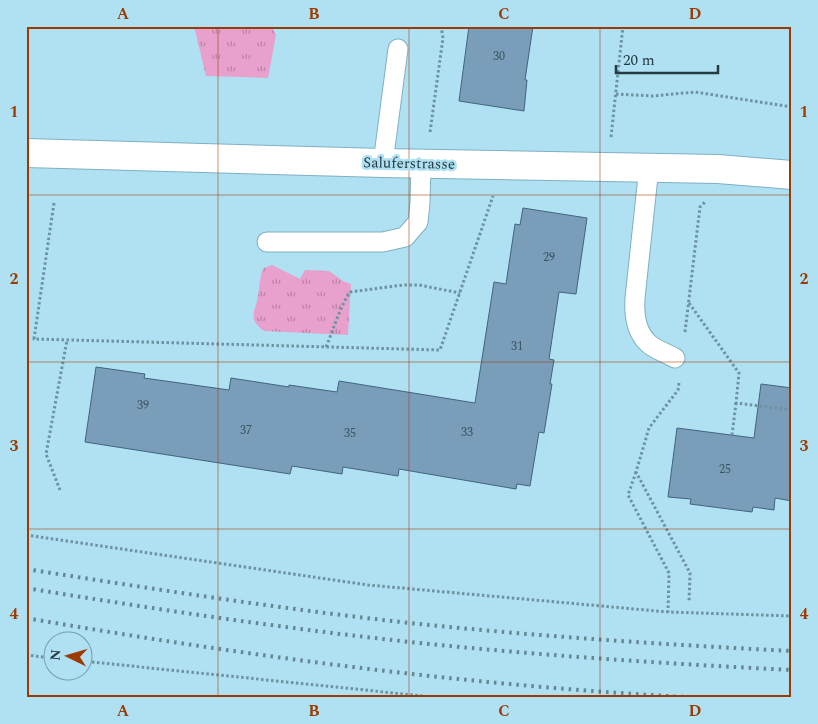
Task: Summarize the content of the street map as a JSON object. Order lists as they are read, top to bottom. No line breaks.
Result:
{"streets":{"street":["Saluferstrasse"]},"house_numbers":["30","29","31","39","37","33","35","25"],"scale_bar":"20 m","north":"left","grid":{"columns":["A","B","C","D"],"rows":["1","2","3","4"]}}
